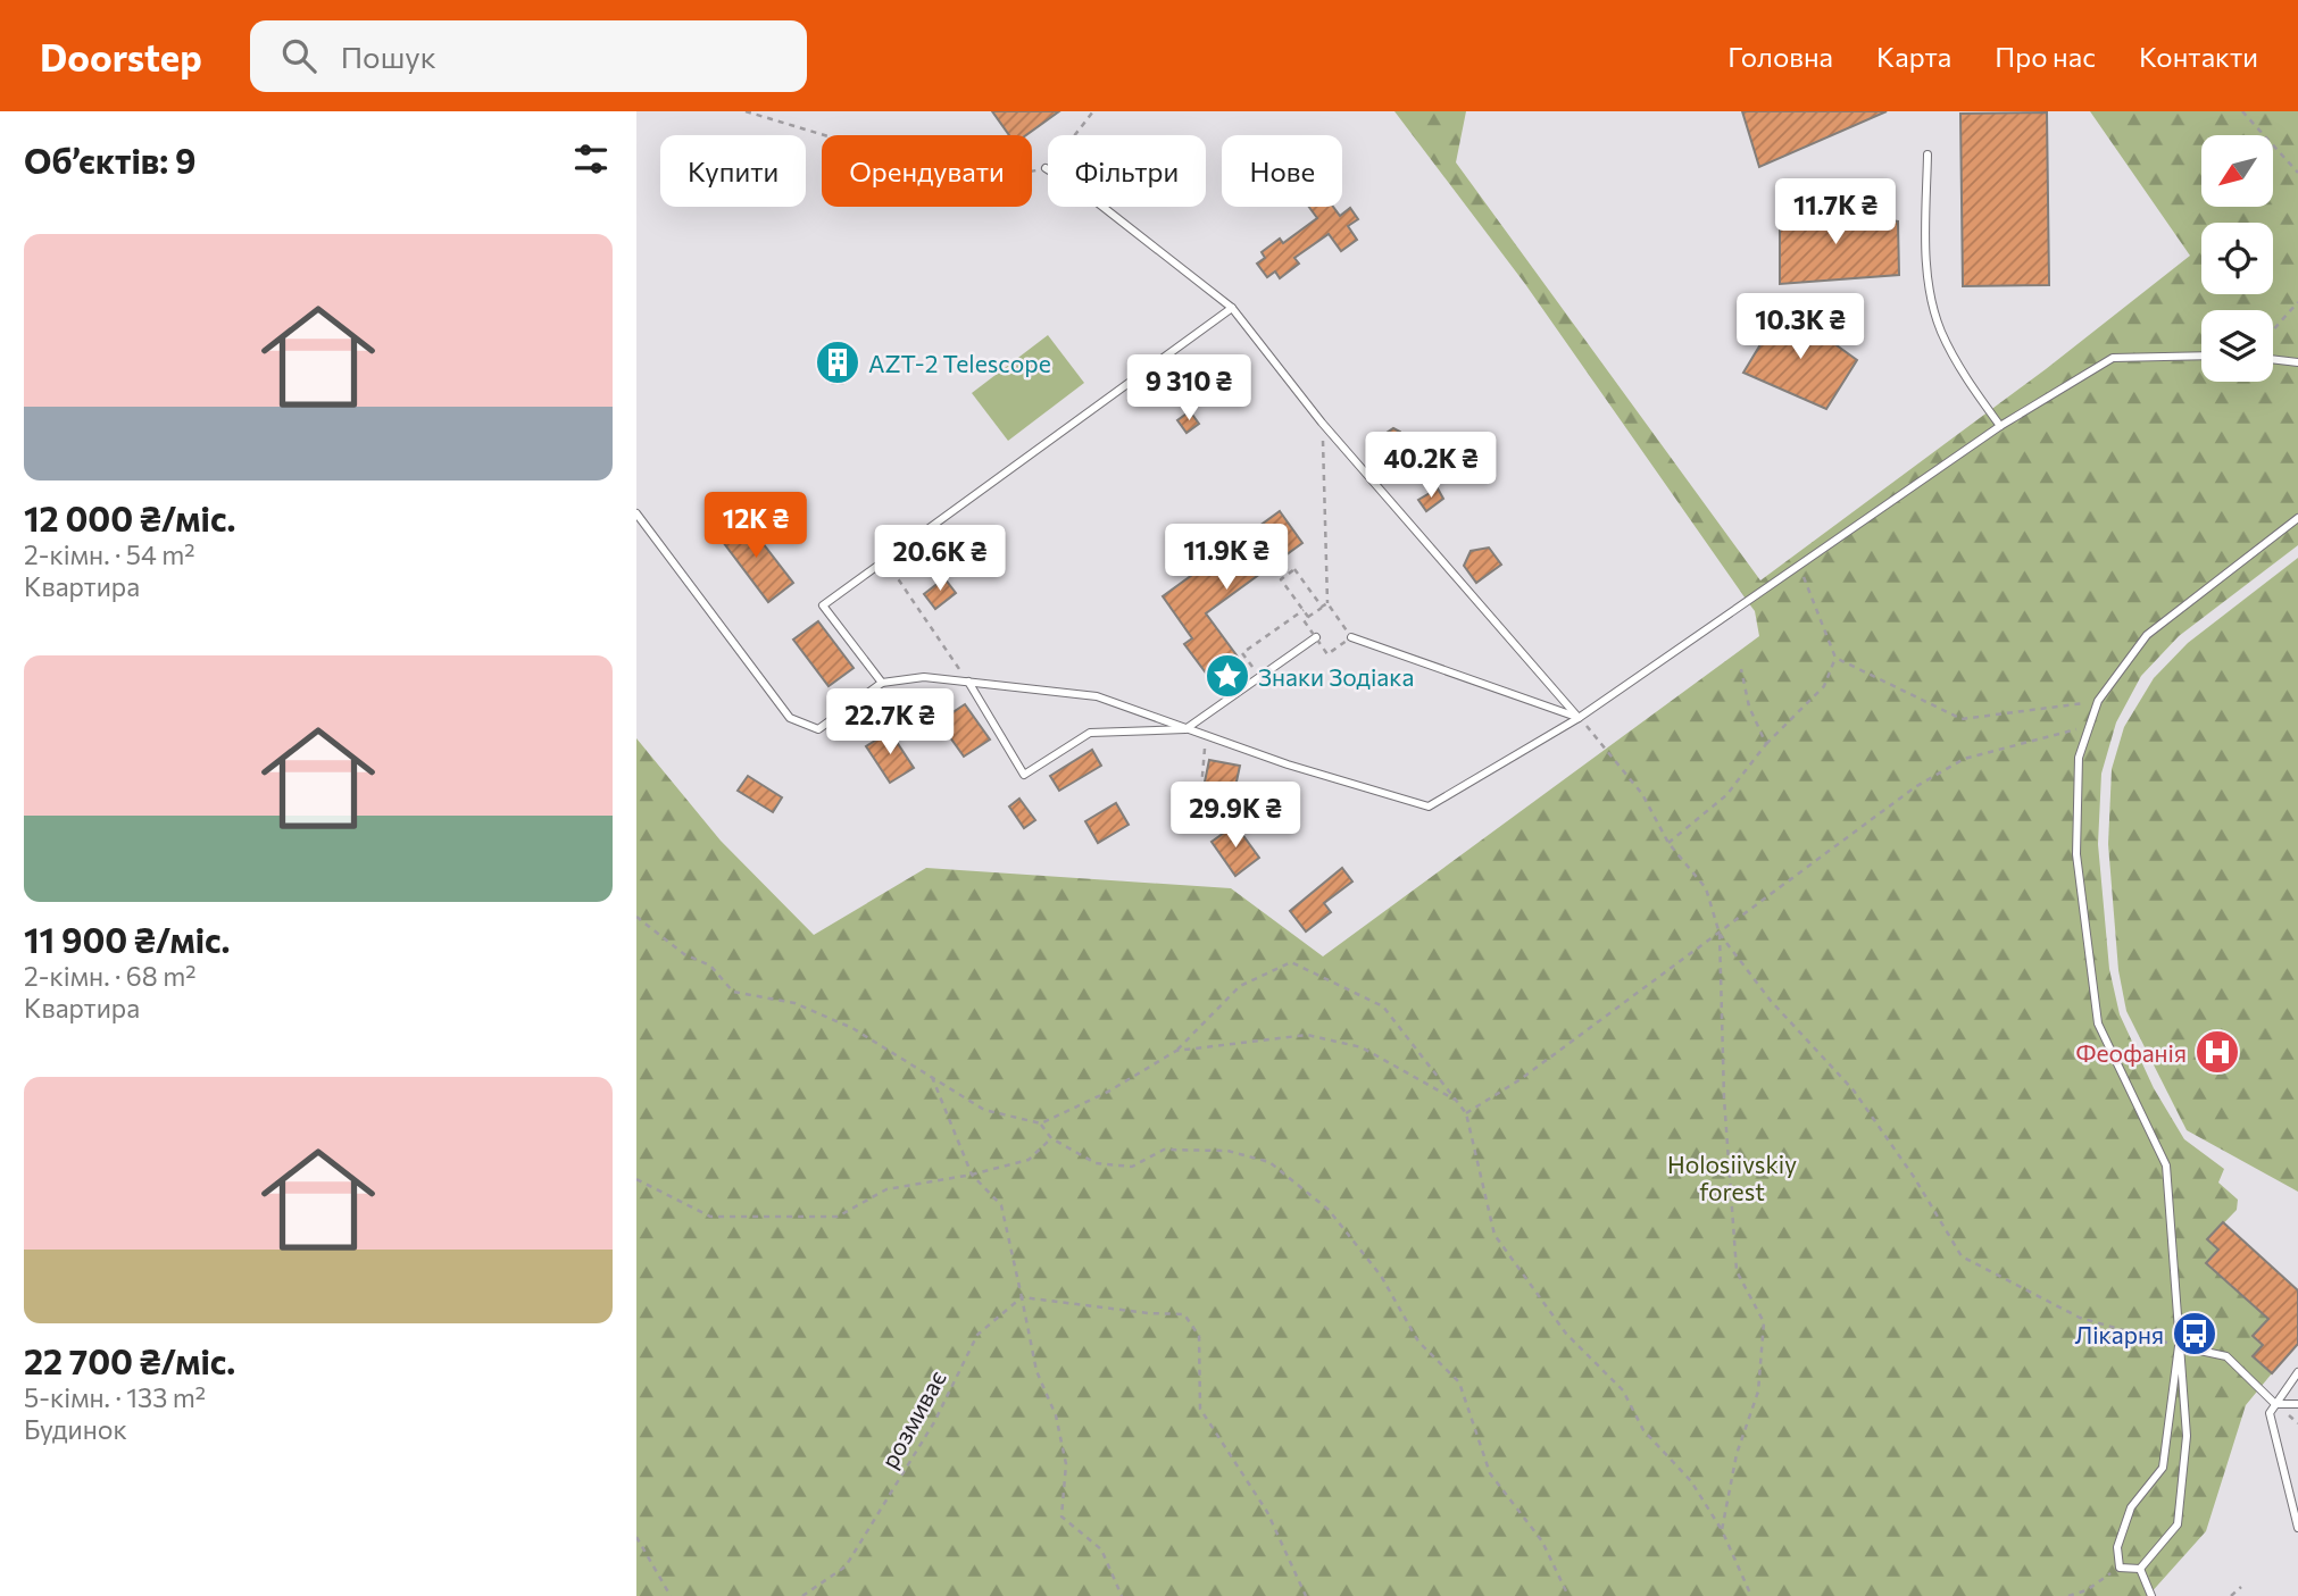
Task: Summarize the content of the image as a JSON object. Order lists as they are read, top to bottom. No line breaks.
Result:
{"streets":{"path":["розмиває"]},"parks":["Holosiivskiy forest"],"places":{"building":["AZT-2 Telescope"],"place":["Знаки Зодіака"],"hospital":["Феофанія"],"bus stop":["Лікарня"]},"north":"bottom left","page":{"header":"Doorstep","search":"Пошук","nav":["Головна","Карта","Про нас","Контакти"],"heading":"Об’єктів: 9","chip":["Купити","Орендувати","Фільтри","Нове"],"price":["11.7K ₴","10.3K ₴","9 310 ₴","40.2K ₴","12K ₴","11.9K ₴","20.6K ₴","22.7K ₴","29.9K ₴"],"list":[{"name":"12 000 ₴/міс.","note":"2-кімн. · 54 m² · Квартира"},{"name":"11 900 ₴/міс.","note":"2-кімн. · 68 m² · Квартира"},{"name":"22 700 ₴/міс.","note":"5-кімн. · 133 m² · Будинок"}]}}
